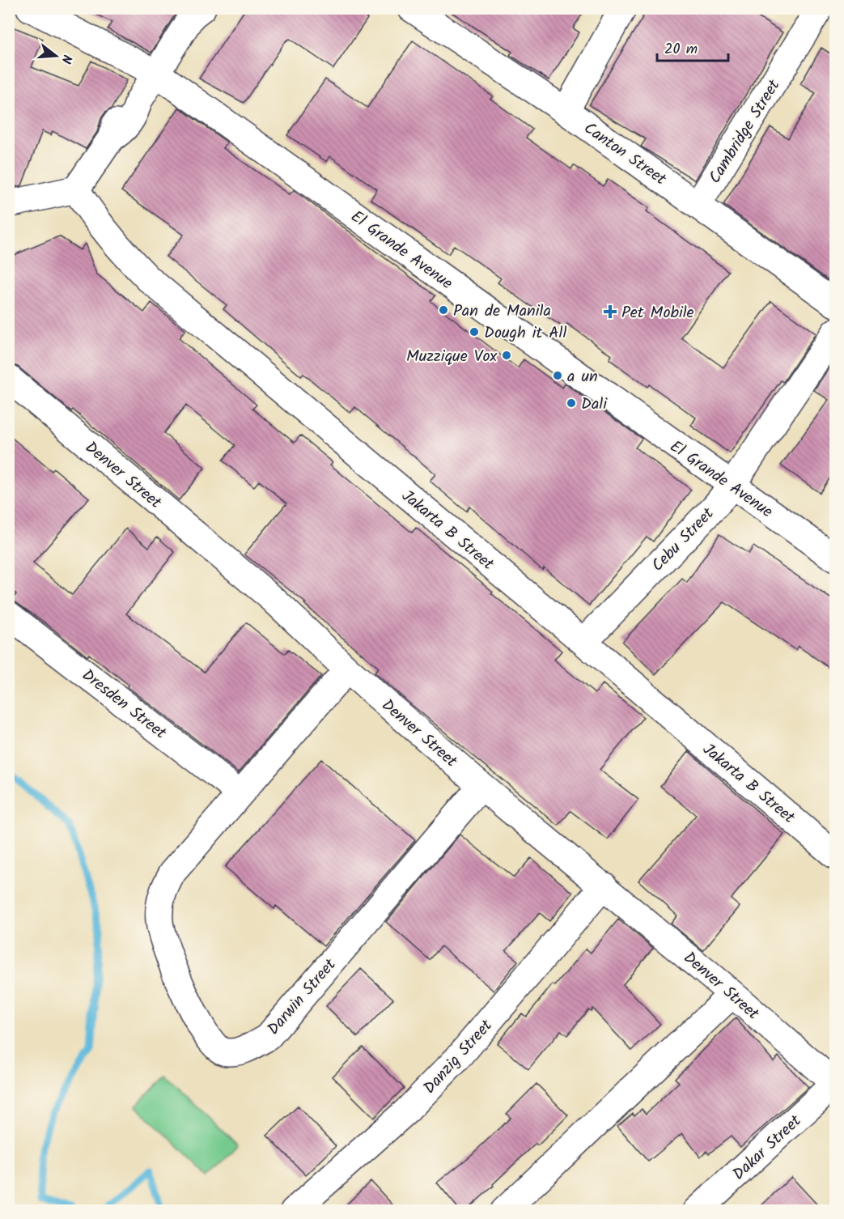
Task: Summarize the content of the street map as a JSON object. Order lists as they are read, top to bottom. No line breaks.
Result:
{"streets":{"street":["Cambridge Street","Canton Street","El Grande Avenue","Denver Street","Jakarta B Street","Cebu Street","Dresden Street","Darwin Street","Danzig Street","Dakar Street"]},"crossings":[["Cambridge Street","Canton Street"],["El Grande Avenue","Cebu Street"],["Denver Street","Darwin Street"],["Denver Street","Danzig Street"],["Denver Street","Dakar Street"],["Jakarta B Street","Cebu Street"],["Dresden Street","Darwin Street"]],"places":{"other":["Pan de Manila","Dough it All","Muzzique Vox","a un","Dali"],"health":["Pet Mobile"]},"scale_bar":"20 m","north":"right"}
